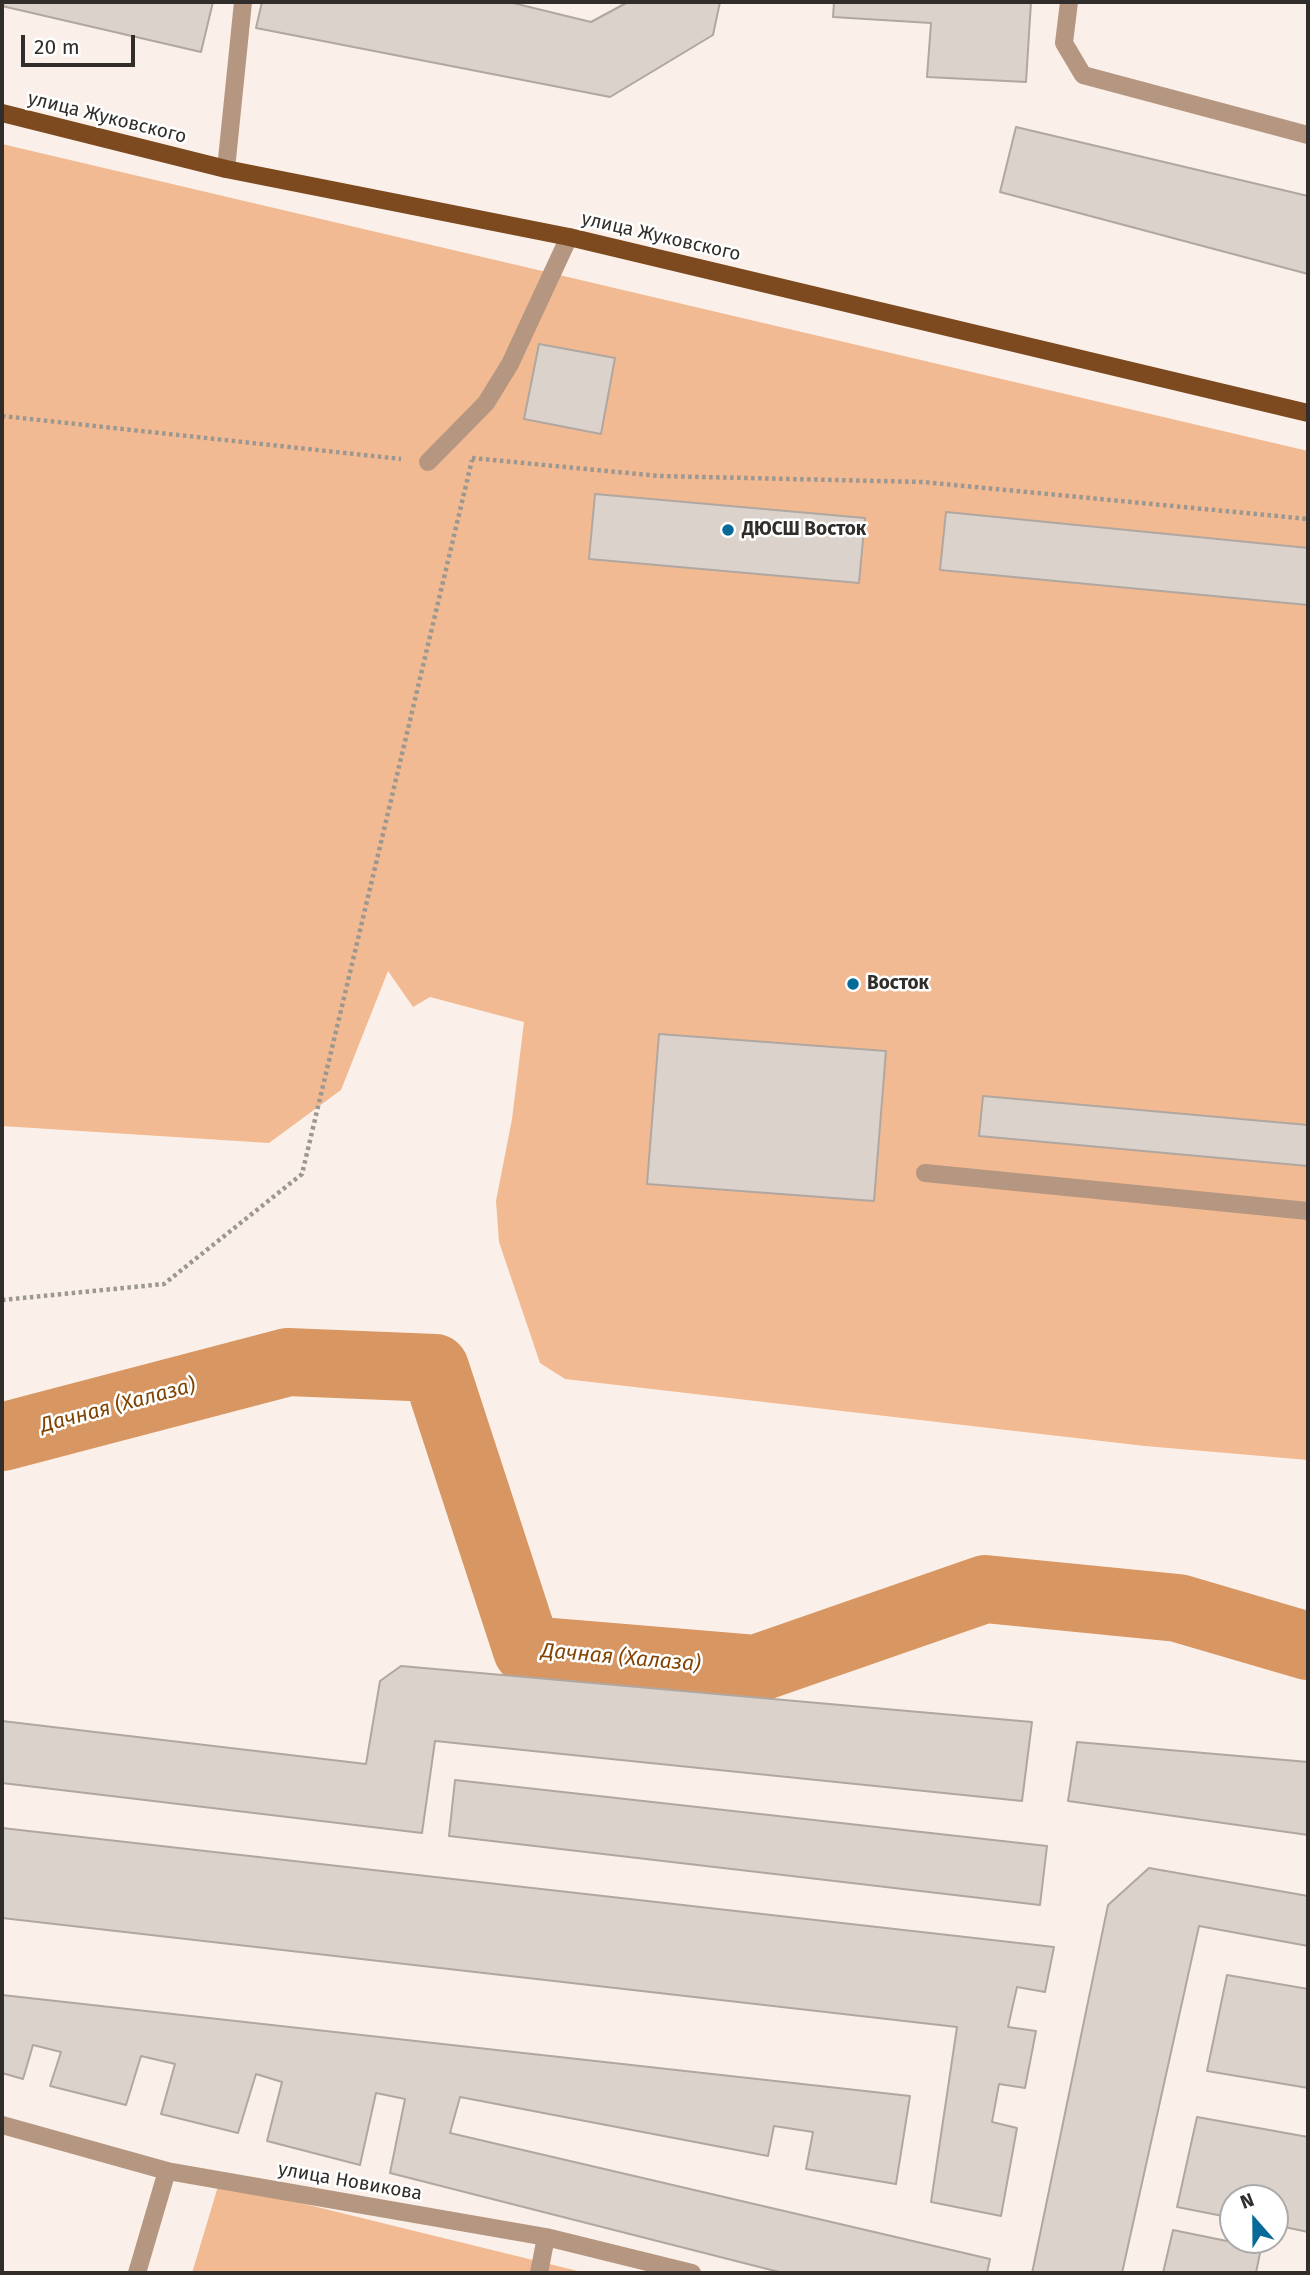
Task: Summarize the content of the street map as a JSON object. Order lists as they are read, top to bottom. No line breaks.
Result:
{"streets":{"main road":["улица Жуковского"],"street":["улица Новикова"]},"water":["Дачная (Халаза)"],"places":["ДЮСШ Восток","Восток"],"scale_bar":"20 m","north":"top"}
